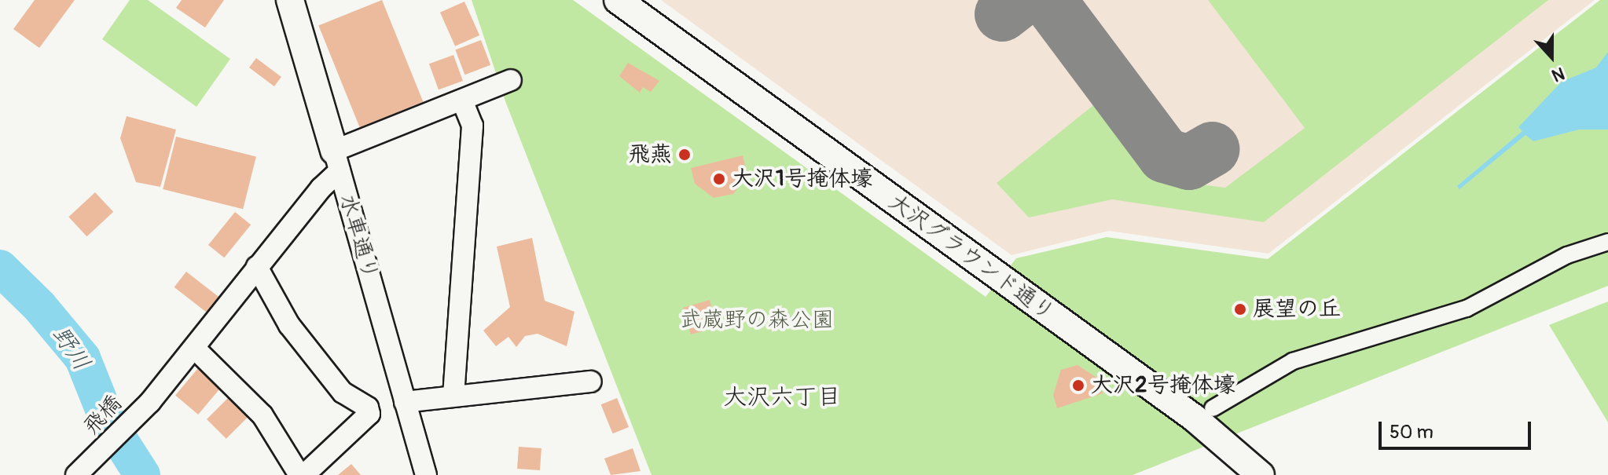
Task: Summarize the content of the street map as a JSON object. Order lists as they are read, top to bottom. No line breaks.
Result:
{"streets":{"street":["水車通り","大沢グラウンド通り","飛橋"]},"crossings":[["水車通り","飛橋"]],"districts":["大沢六丁目"],"water":["野川"],"parks":["武蔵野の森公園"],"places":["飛燕","大沢1号掩体壕","展望の丘","大沢2号掩体壕"],"scale_bar":"50 m","north":"bottom"}
